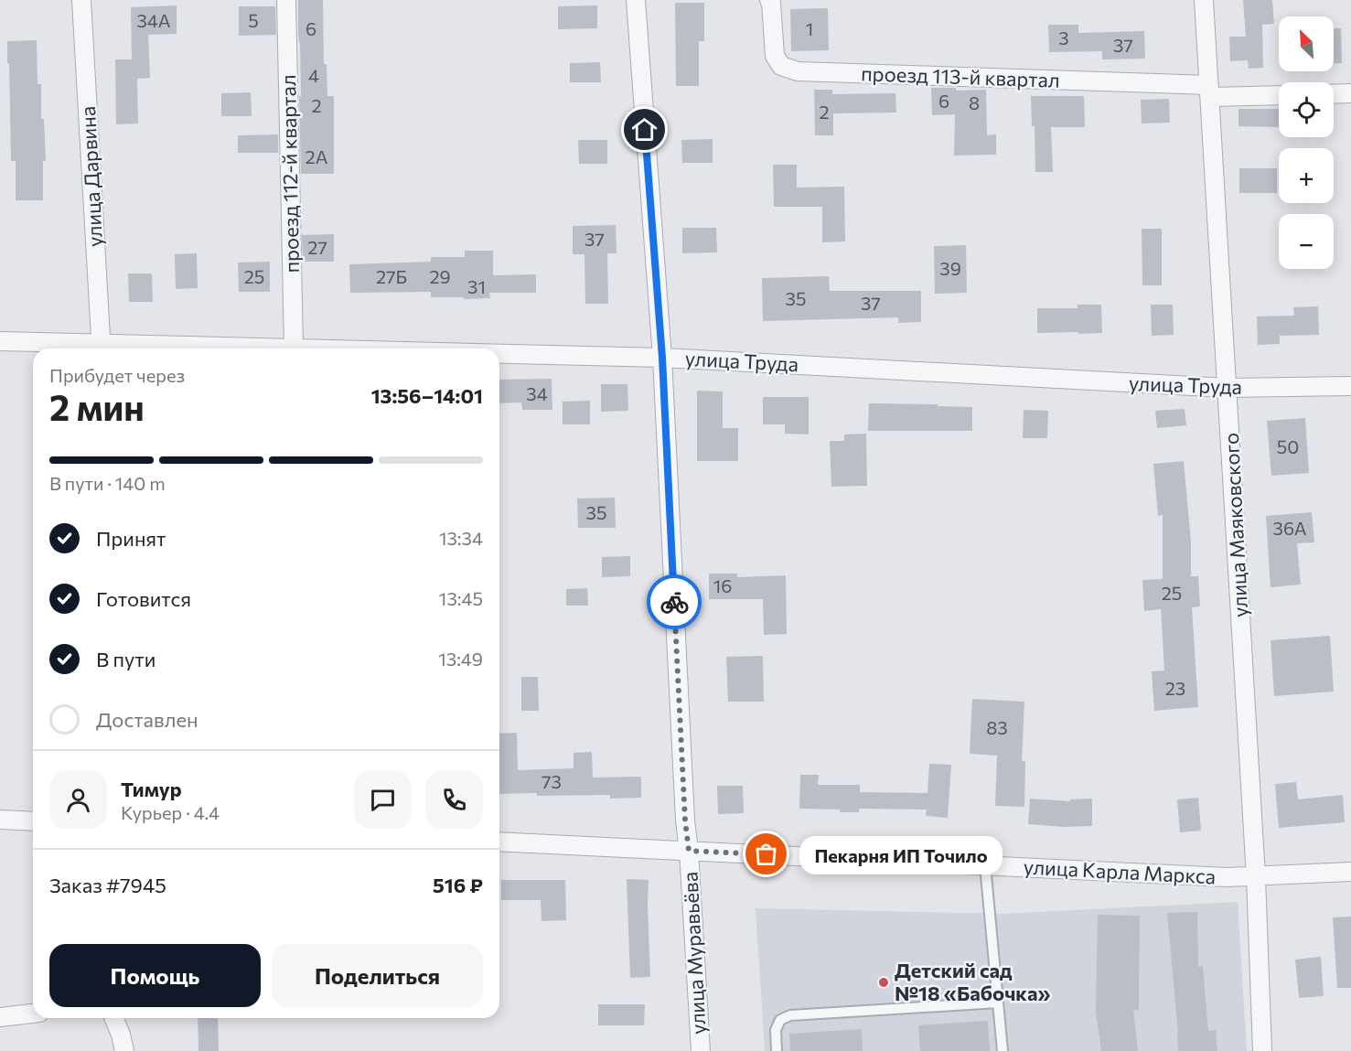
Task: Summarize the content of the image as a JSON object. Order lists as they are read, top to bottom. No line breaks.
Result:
{"streets":{"street":["проезд 113-й квартал","проезд 112-й квартал","улица Дарвина","улица Труда","улица Маяковского","улица Карла Маркса","улица Муравьёва"]},"crossings":[["проезд 113-й квартал","улица Маяковского"],["проезд 112-й квартал","улица Труда"],["улица Дарвина","улица Труда"],["улица Труда","улица Маяковского"],["улица Труда","улица Муравьёва"],["улица Маяковского","улица Карла Маркса"],["улица Карла Маркса","улица Муравьёва"]],"places":["Пекарня ИП Точило","Детский сад №18 «Бабочка»"],"house_numbers":["34А","5","6","1","3","37","4","6","8","2","2","2А","37","27","39","25","27Б","29","31","35","37","34","50","35","36А","16","25","23","83","73"],"north":"top left","page":{"map_buttons":["+","−"],"heading":["2 мин","Прибудет через","13:56–14:01"],"panel":["Тимур","Курьер · 4.4","Заказ #7945","516 ₽"],"bar":"В пути · 140 m","list":[["Принят","13:34"],["Готовится","13:45"],["В пути","13:49"],"Доставлен"],"bubble":"Пекарня ИП Точило","buttons":["Помощь","Поделиться"]}}
